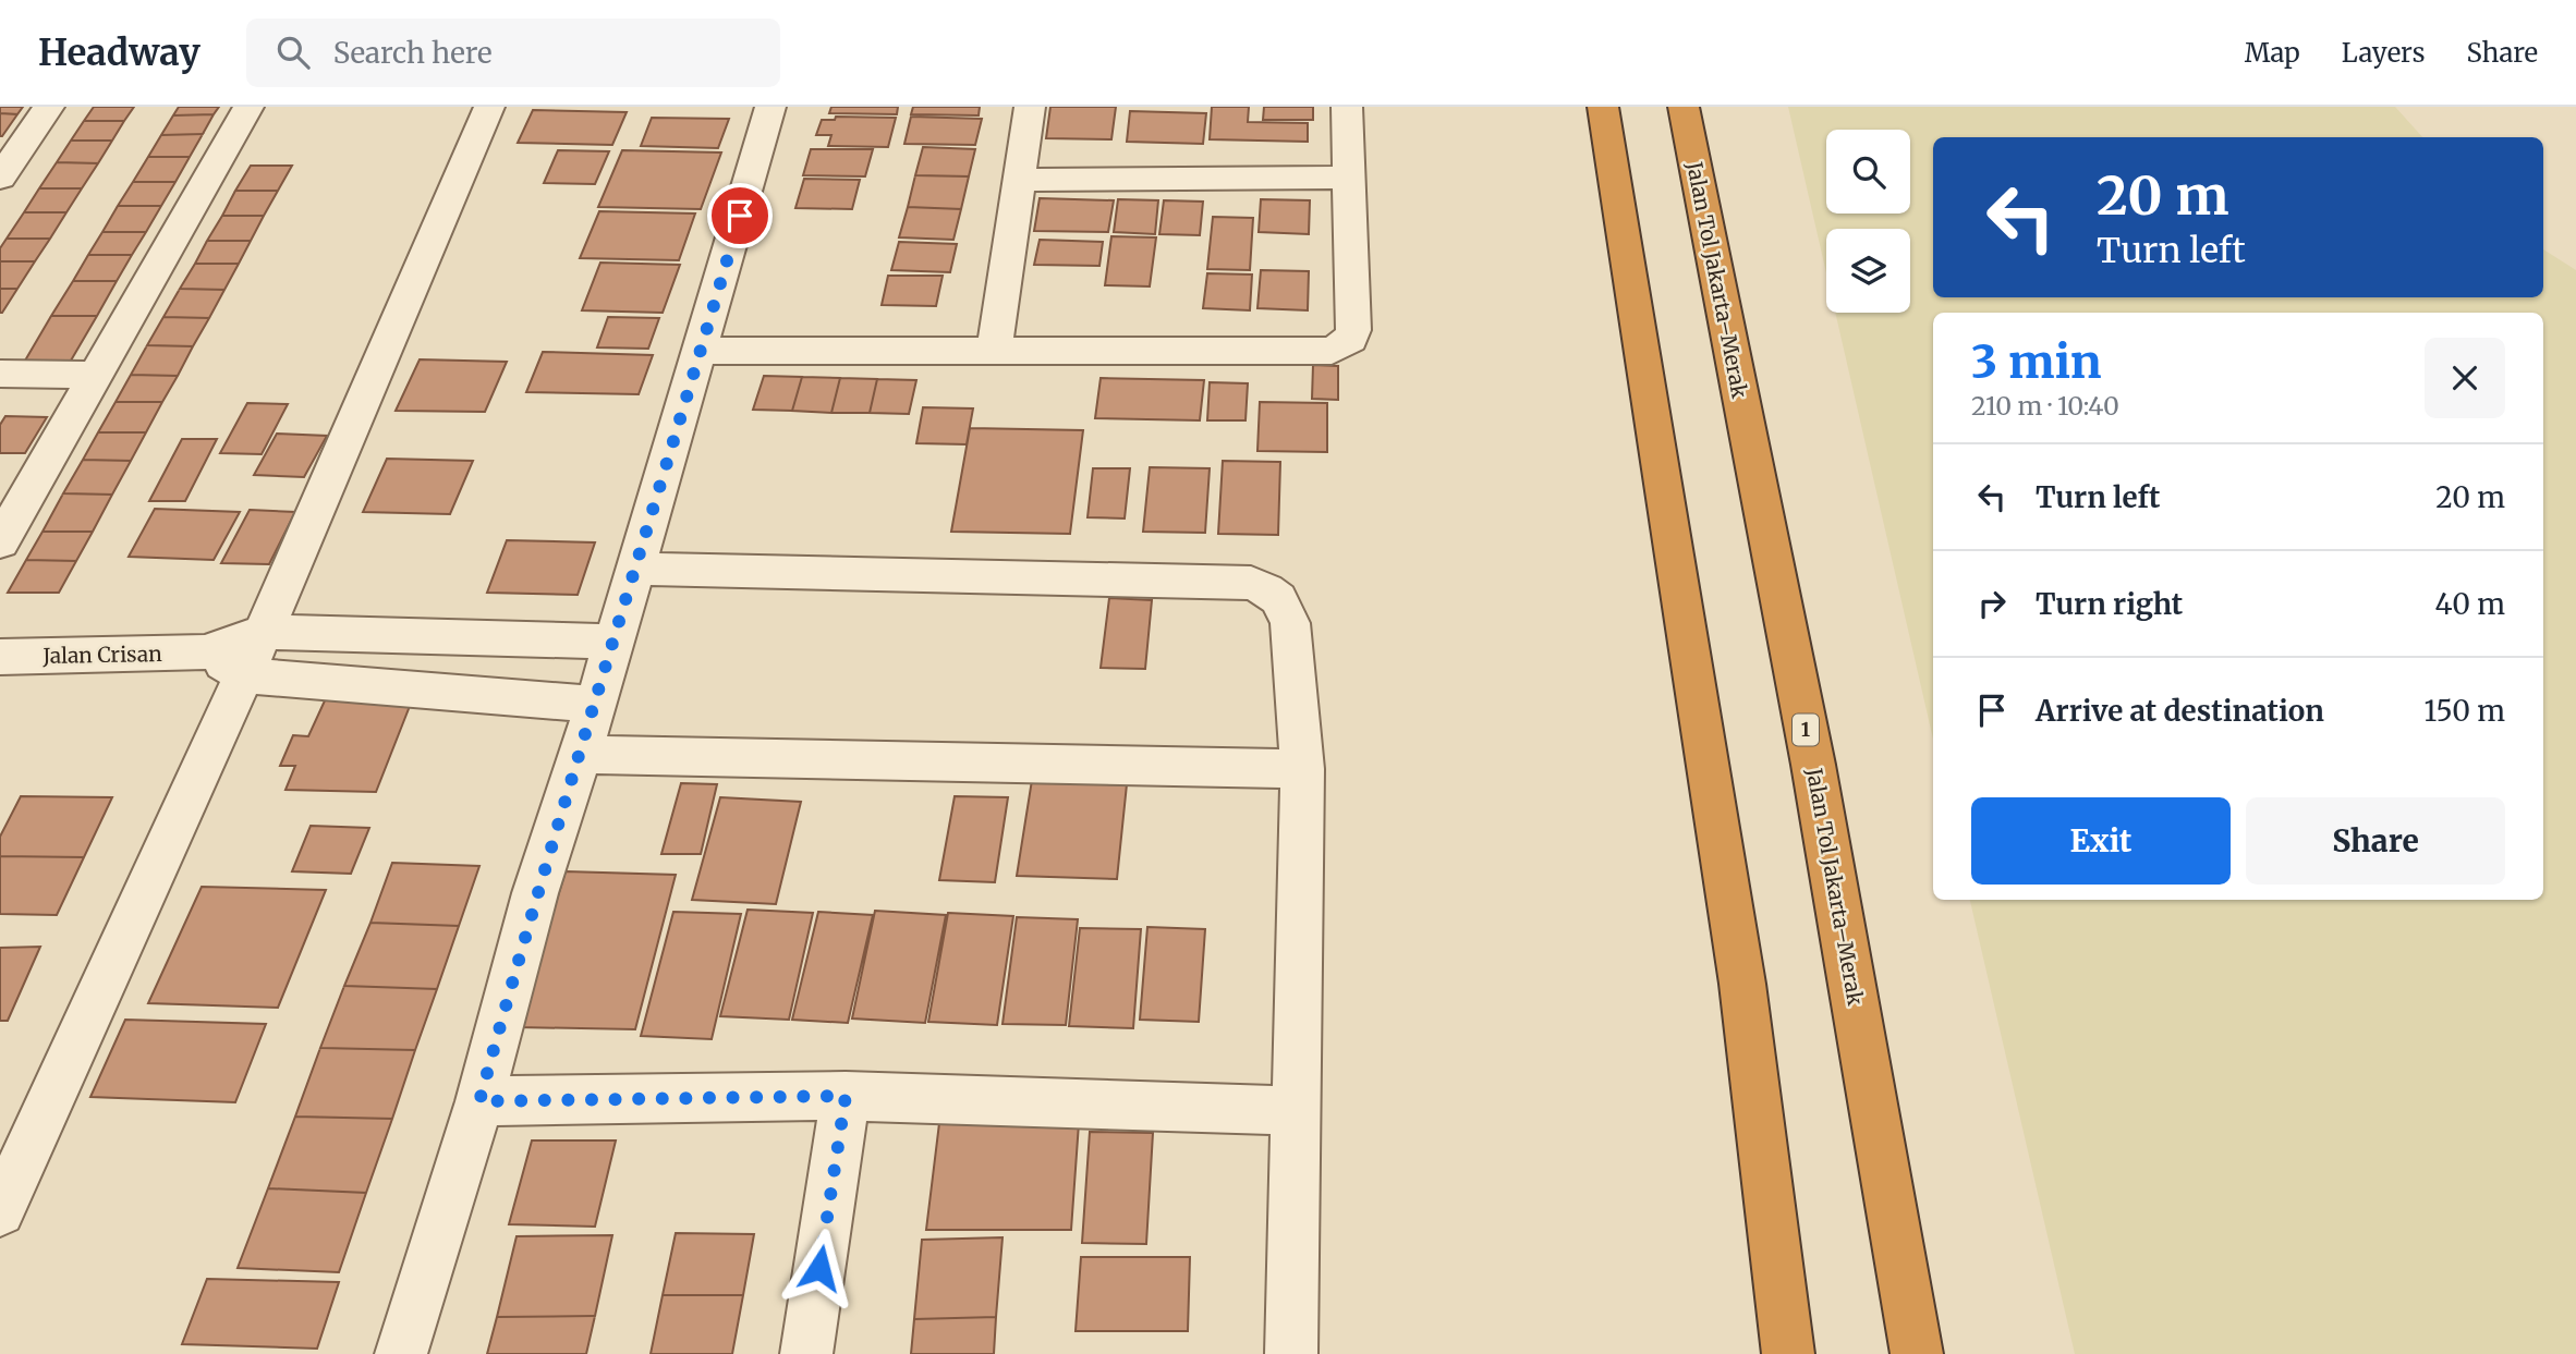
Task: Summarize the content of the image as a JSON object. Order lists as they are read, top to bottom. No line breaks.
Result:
{"streets":{"highway":["Jalan Tol Jakarta–Merak","1"],"street":["Jalan Crisan"]},"page":{"header":"Headway","search":"Search here","nav":["Map","Layers","Share"],"turn":["20 m","Turn left"],"heading":["3 min","210 m · 10:40"],"list":[{"name":"Turn left","value":"20 m"},{"name":"Turn right","value":"40 m"},{"name":"Arrive at destination","value":"150 m"}],"buttons":["Exit","Share"]}}
